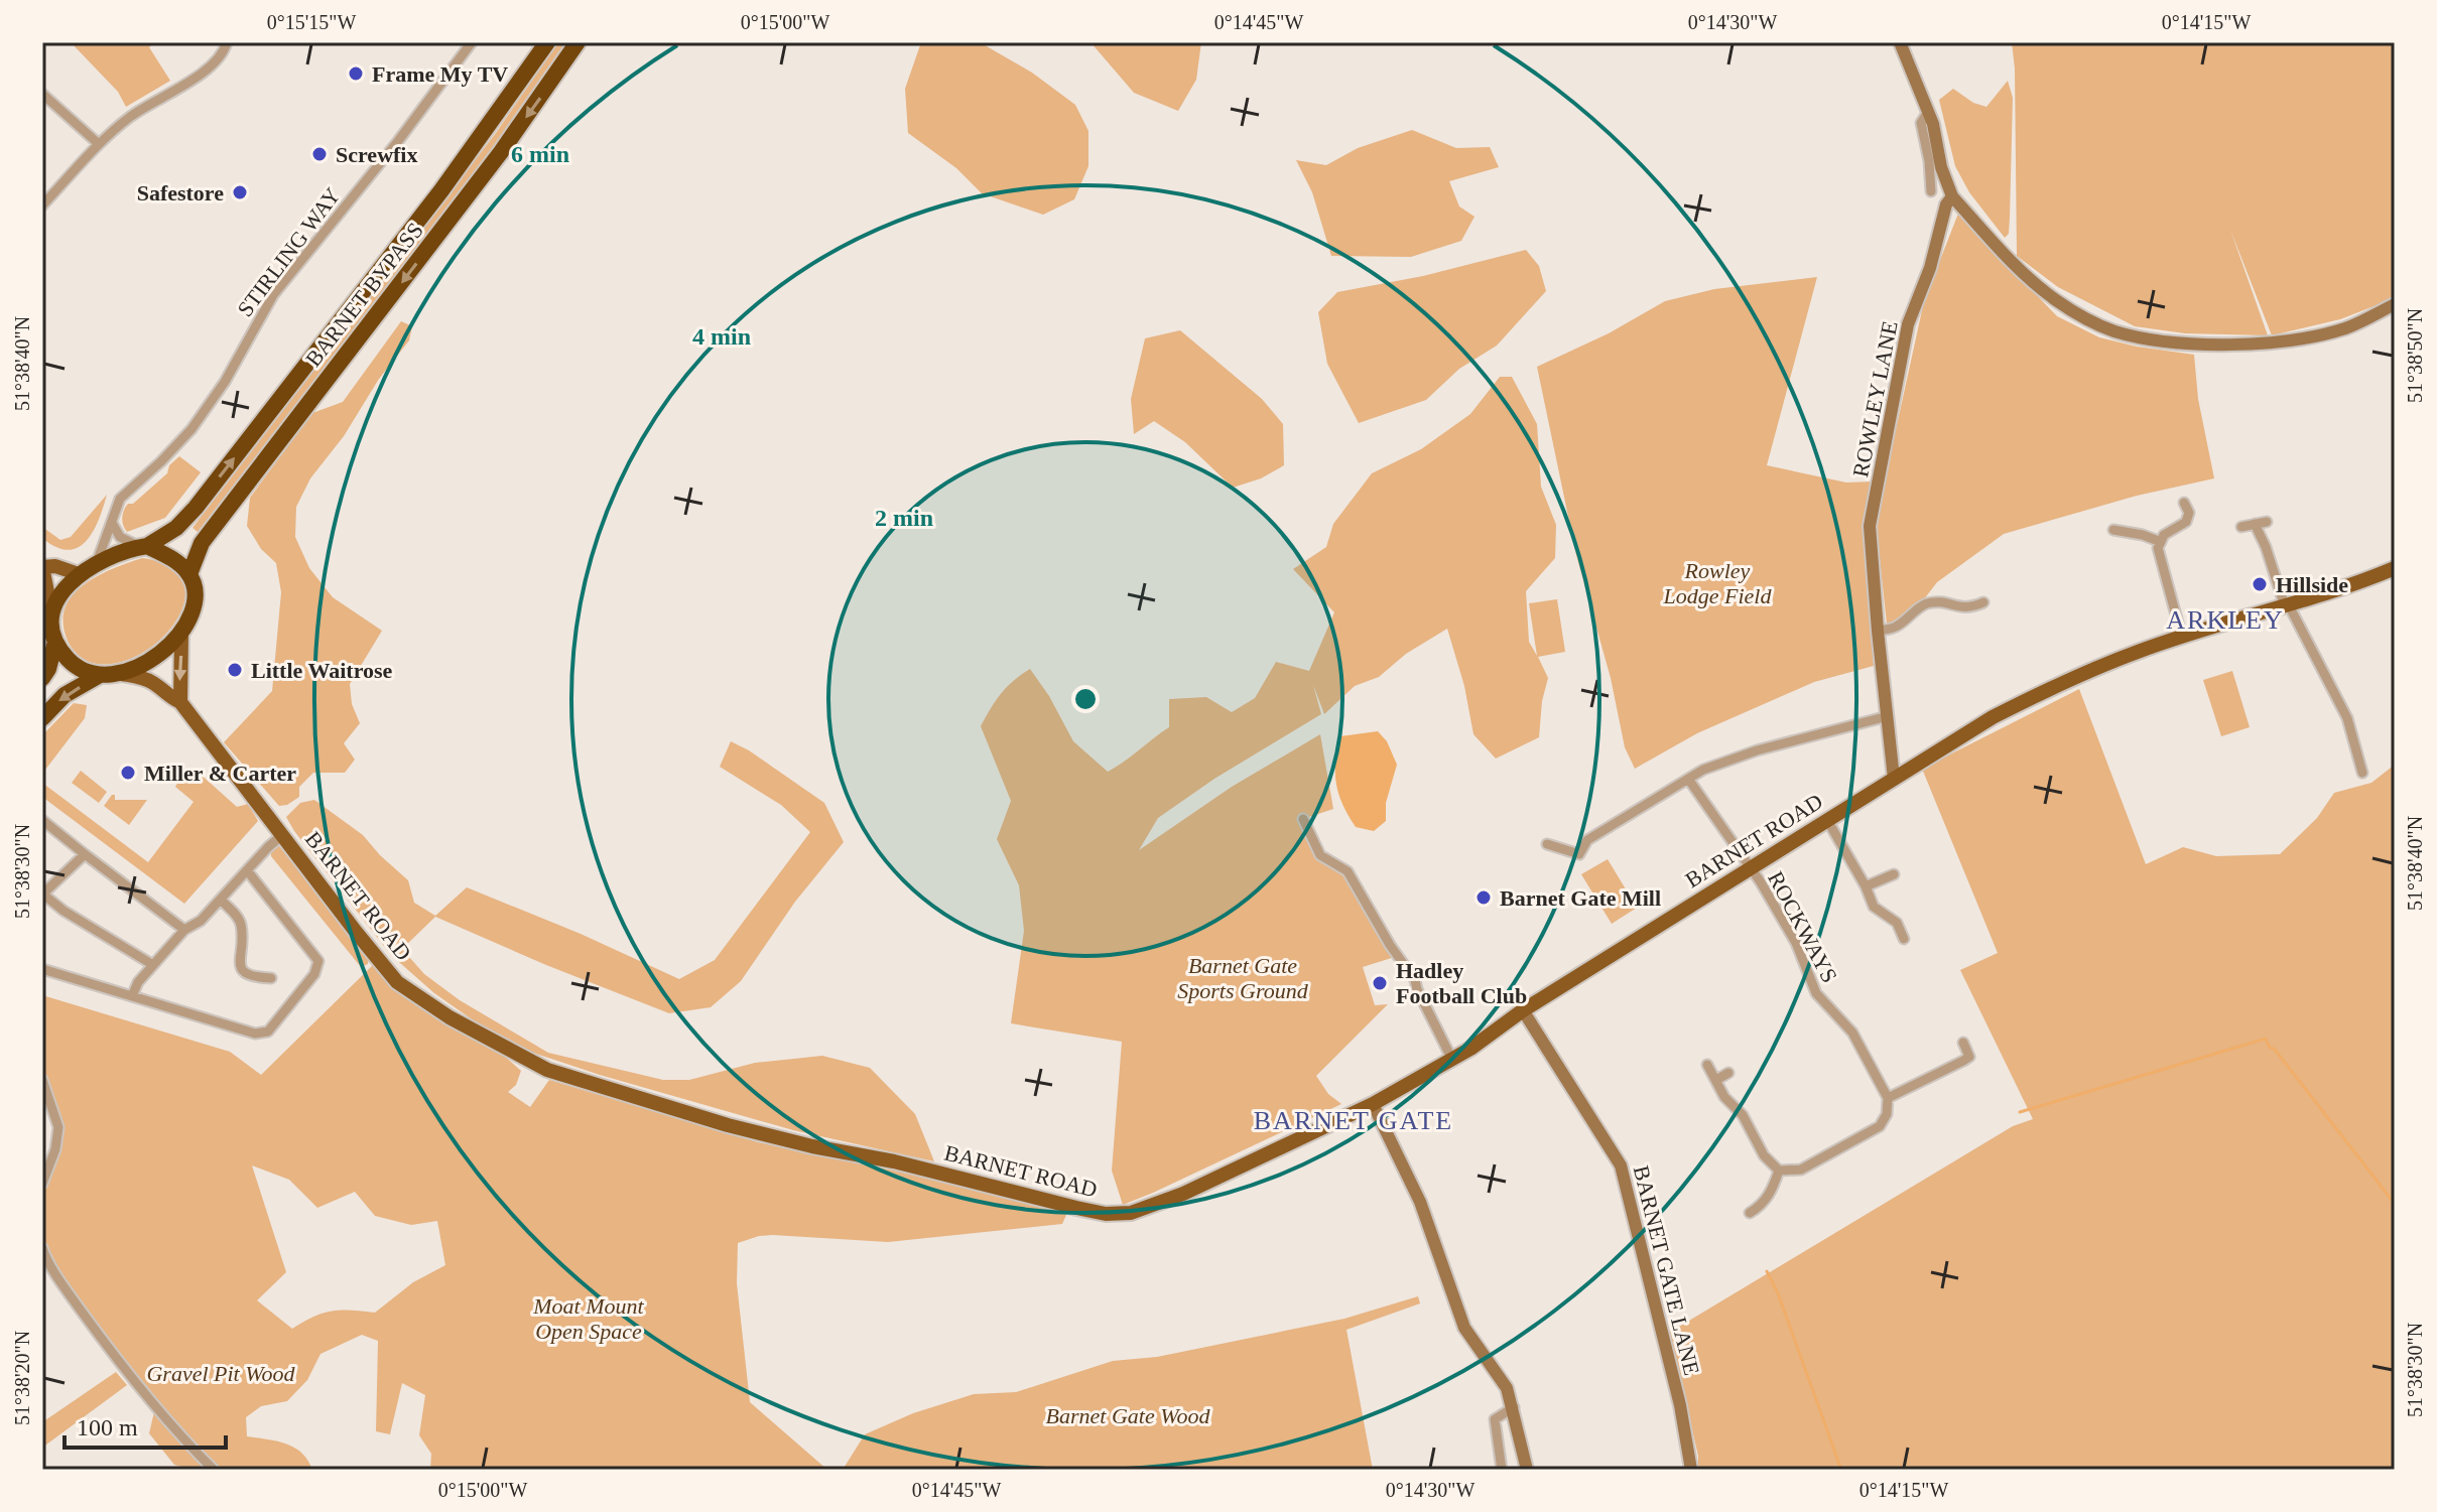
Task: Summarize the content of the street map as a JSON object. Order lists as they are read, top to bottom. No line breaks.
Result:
{"streets":{"highway":["BARNET BYPASS"],"main road":["BARNET ROAD"],"street":["STIRLING WAY","ROWLEY LANE","ROCKWAYS","BARNET GATE LANE"]},"crossings":[["STIRLING WAY","BARNET BYPASS"],["STIRLING WAY","BARNET ROAD"],["BARNET BYPASS","BARNET ROAD"],["ROWLEY LANE","BARNET ROAD"],["BARNET ROAD","ROCKWAYS"],["BARNET ROAD","BARNET GATE LANE"]],"districts":["ARKLEY","BARNET GATE"],"parks":["Rowley Lodge Field","Barnet Gate Sports Ground","Moat Mount Open Space","Gravel Pit Wood","Barnet Gate Wood"],"places":["Frame My TV","Screwfix","Safestore","Hillside","Little Waitrose","Miller & Carter","Barnet Gate Mill","Hadley Football Club"],"scale_bar":"100 m","coordinates":["0°15'15\"W","0°15'00\"W","0°14'45\"W","0°14'30\"W","0°14'15\"W","51°38'50\"N","51°38'40\"N","51°38'30\"N","51°38'20\"N"],"rings":["6 min","4 min","2 min"]}
